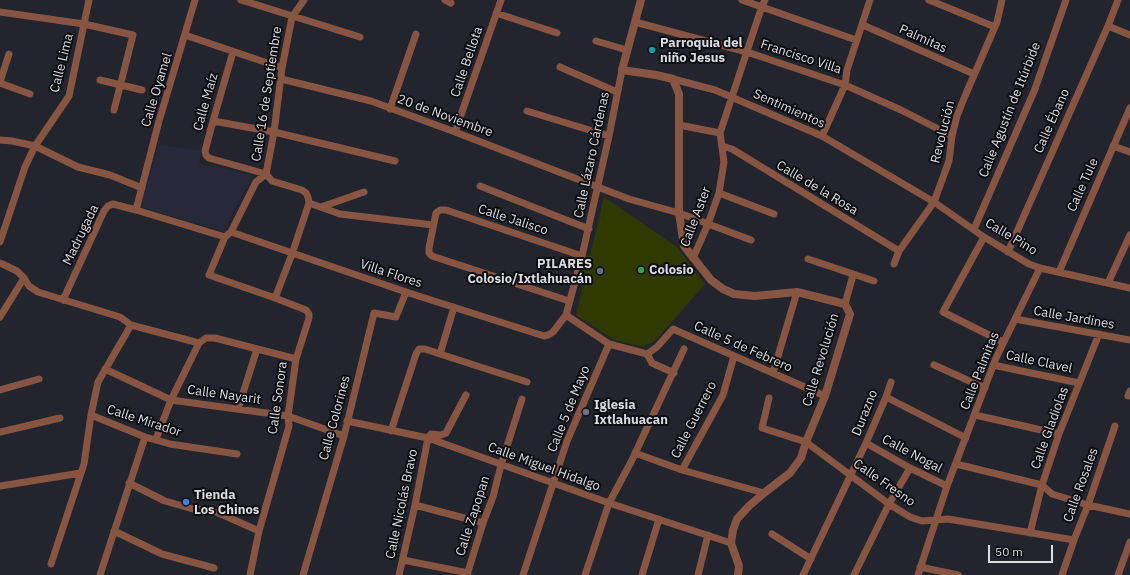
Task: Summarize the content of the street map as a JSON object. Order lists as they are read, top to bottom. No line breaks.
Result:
{"streets":{"street":["Palmitas","Francisco Villa","Calle Bellota","Calle Lima","Calle Oyamel","Calle 16 de Septiembre","Calle Maíz","Sentimientos","Calle Agustín de Itúrbide","20 de Noviembre","Calle Ébano","Revolución","Calle Lázaro Cárdenas","Calle Tule","Calle de la Rosa","Calle Aster","Calle Jalisco","Madrugada","Calle Pino","Villa Flores","Calle Jardines","Calle 5 de Febrero","Calle Revolución","Calle Clavel","Calle Palmitas","Calle Nayarit","Calle Sonora","Calle 5 de Mayo","Durazno","Calle Colorines","Calle Guerrero","Calle Mirador","Calle Gladiolas","Calle Nogal","Calle Miguel Hidalgo","Calle Fresno","Calle Rosales","Calle Nicolás Bravo","Calle Zapopan"]},"crossings":[["Palmitas","Revolución"],["Francisco Villa","Revolución"],["Francisco Villa","Calle Lázaro Cárdenas"],["Francisco Villa","Calle Aster"],["Calle Bellota","20 de Noviembre"],["Calle Oyamel","Madrugada"],["Calle Oyamel","Villa Flores"],["Calle 16 de Septiembre","Calle Maíz"],["Calle 16 de Septiembre","20 de Noviembre"],["Calle 16 de Septiembre","Villa Flores"],["Calle 16 de Septiembre","Calle Sonora"],["Sentimientos","Revolución"],["Sentimientos","Calle Lázaro Cárdenas"],["Sentimientos","Calle Aster"],["Sentimientos","Calle Pino"],["Sentimientos","Calle Revolución"],["Calle Agustín de Itúrbide","Calle Pino"],["20 de Noviembre","Calle Lázaro Cárdenas"],["20 de Noviembre","Calle Aster"],["20 de Noviembre","Calle Revolución"],["Calle Ébano","Calle Pino"],["Revolución","Calle de la Rosa"],["Revolución","Calle Pino"],["Calle Lázaro Cárdenas","Calle Jalisco"],["Calle Lázaro Cárdenas","Villa Flores"],["Calle Tule","Calle Pino"],["Calle de la Rosa","Calle Aster"],["Calle Aster","Calle Revolución"],["Madrugada","Villa Flores"],["Calle Pino","Calle Palmitas"],["Villa Flores","Calle Colorines"],["Calle Jardines","Calle Palmitas"],["Calle Jardines","Calle Gladiolas"],["Calle 5 de Febrero","Calle Revolución"],["Calle 5 de Febrero","Calle Guerrero"],["Calle Revolución","Calle Miguel Hidalgo"],["Calle Revolución","Calle Fresno"],["Calle Clavel","Calle Palmitas"],["Calle Clavel","Calle Gladiolas"],["Calle Palmitas","Calle Nogal"],["Calle Nayarit","Calle Sonora"],["Calle Nayarit","Calle Colorines"],["Calle 5 de Mayo","Calle Miguel Hidalgo"],["Durazno","Calle Nogal"],["Durazno","Calle Fresno"],["Calle Colorines","Calle Miguel Hidalgo"],["Calle Gladiolas","Calle Fresno"],["Calle Miguel Hidalgo","Calle Nicolás Bravo"],["Calle Miguel Hidalgo","Calle Zapopan"],["Calle Fresno","Calle Rosales"]],"places":["Parroquia del niño Jesus","Colosio","PILARES Colosio/Ixtlahuacán","Iglesia Ixtlahuacan","Tienda Los Chinos"],"scale_bar":"50 m"}
